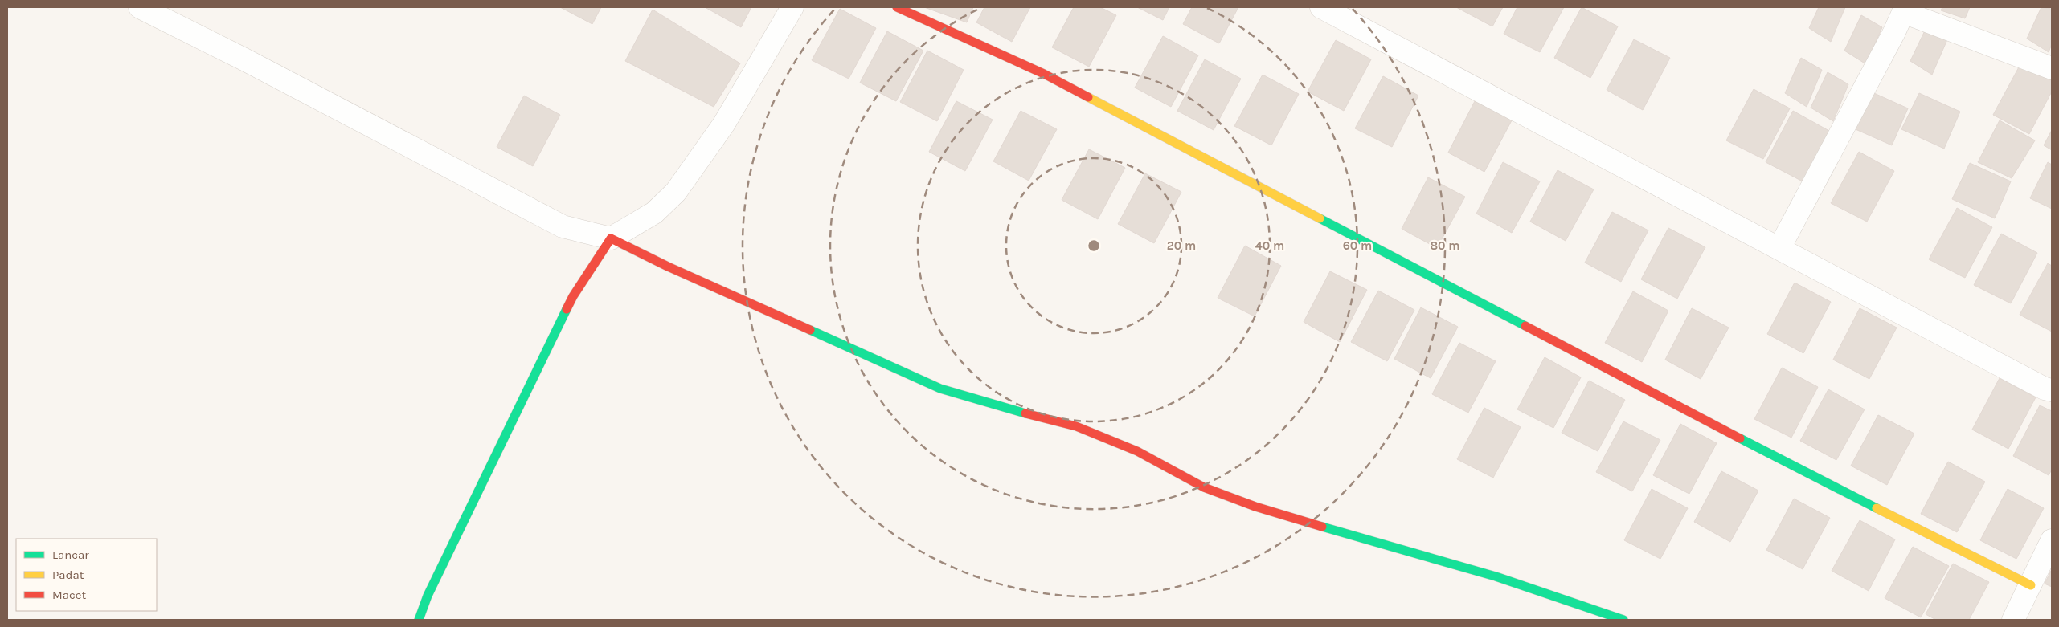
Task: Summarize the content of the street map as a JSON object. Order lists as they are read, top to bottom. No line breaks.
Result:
{"legend":["Lancar","Padat","Macet"],"rings":["20 m","40 m","60 m","80 m"]}
